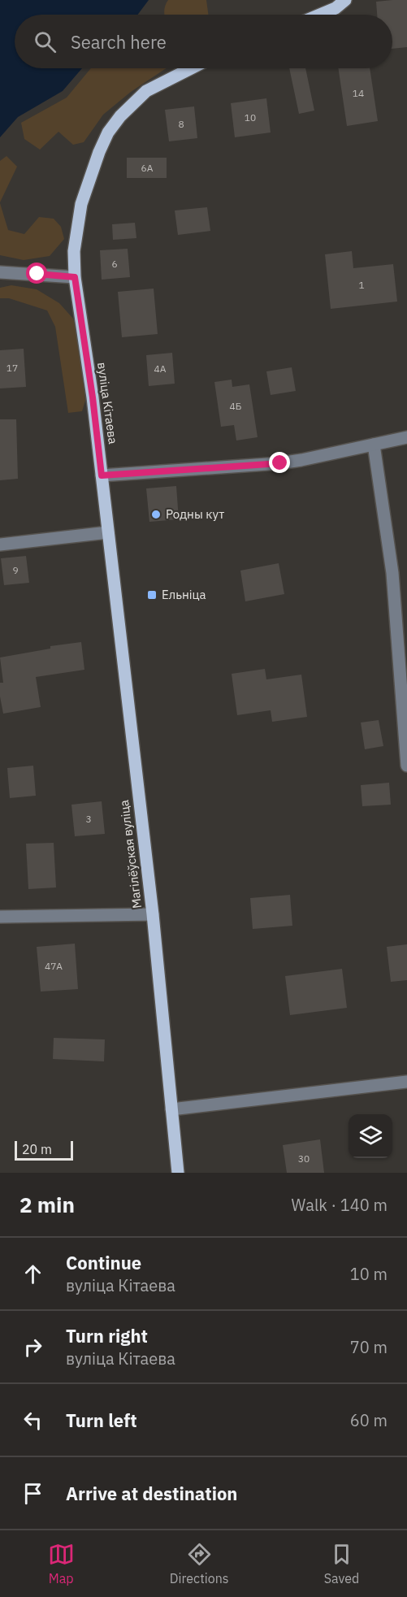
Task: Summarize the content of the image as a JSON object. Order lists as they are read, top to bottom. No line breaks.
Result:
{"streets":{"main road":["вуліца Кітаева","Магілёўская вуліца"]},"crossings":[["вуліца Кітаева","Магілёўская вуліца"]],"places":{"other":["Родны кут"],"transit":["Ельніца"]},"house_numbers":["14","10","8","6А","6","1","17","4А","4Б","9","3","47А","30"],"scale_bar":"20 m","page":{"search":"Search here","scale":"20 m","heading":["2 min","Walk · 140 m"],"list":[["Continue","вуліца Кітаева","10 m"],["Turn right","вуліца Кітаева","70 m"],["Turn left","60 m"],"Arrive at destination"],"nav":["Map","Directions","Saved"]}}
